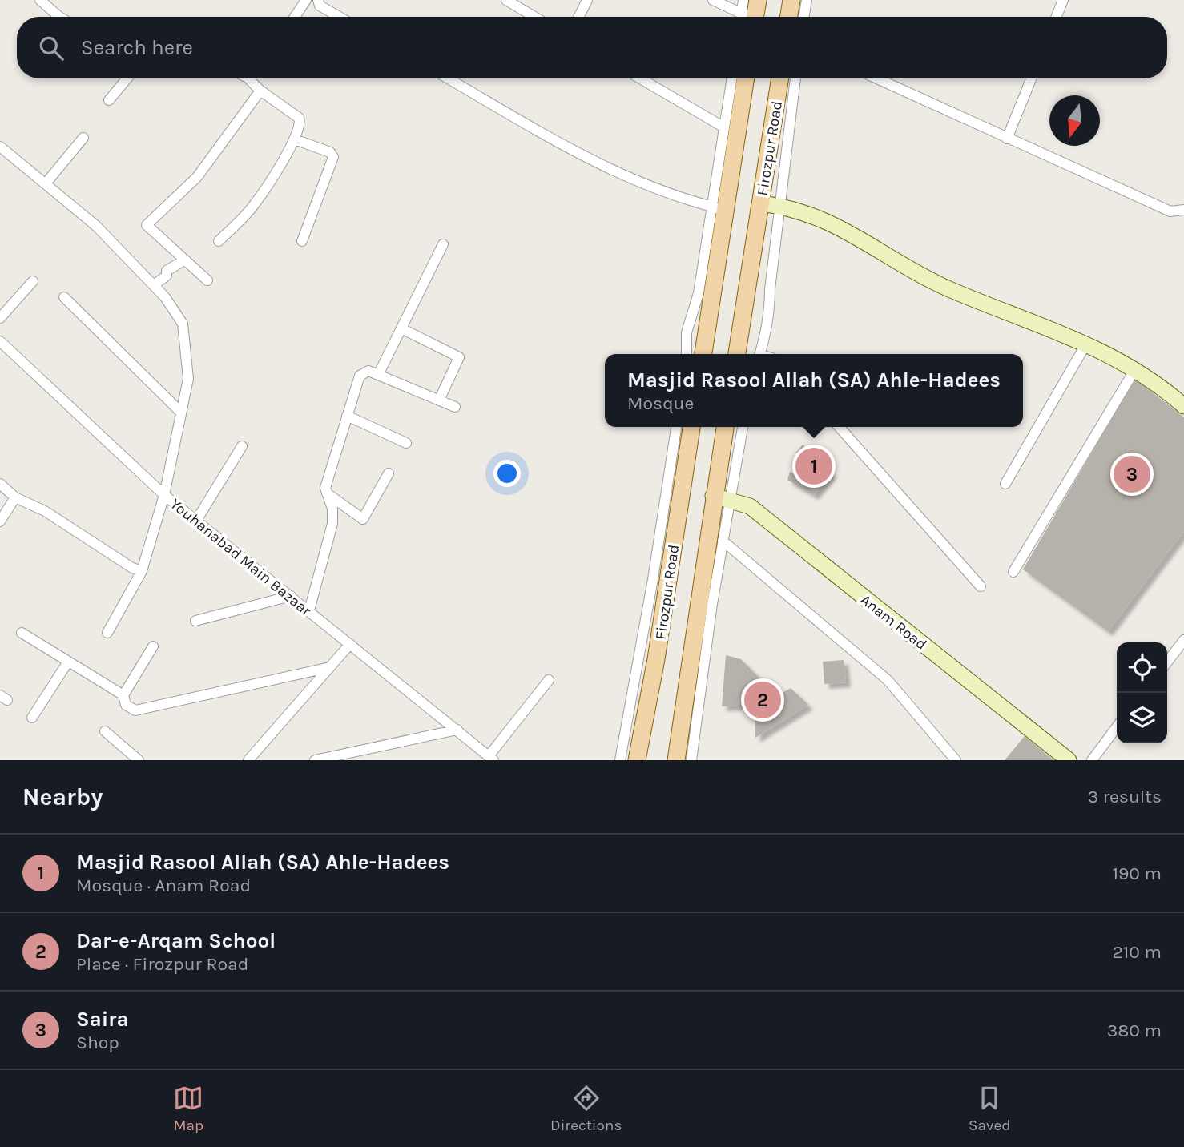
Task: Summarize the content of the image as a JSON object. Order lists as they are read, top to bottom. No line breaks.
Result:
{"streets":{"main road":["Firozpur Road"],"street":["Youhanabad Main Bazaar","Anam Road"]},"crossings":[["Firozpur Road","Anam Road"]],"north":"bottom","page":{"search":"Search here","popup":["Masjid Rasool Allah (SA) Ahle-Hadees","Mosque"],"pins":["1","3","2"],"heading":["Nearby","3 results"],"list":[{"mark":"1","name":"Masjid Rasool Allah (SA) Ahle-Hadees","note":"Mosque · Anam Road","value":"190 m"},{"mark":"2","name":"Dar-e-Arqam School","note":"Place · Firozpur Road","value":"210 m"},{"mark":"3","name":"Saira","note":"Shop","value":"380 m"}],"nav":["Map","Directions","Saved"]}}
